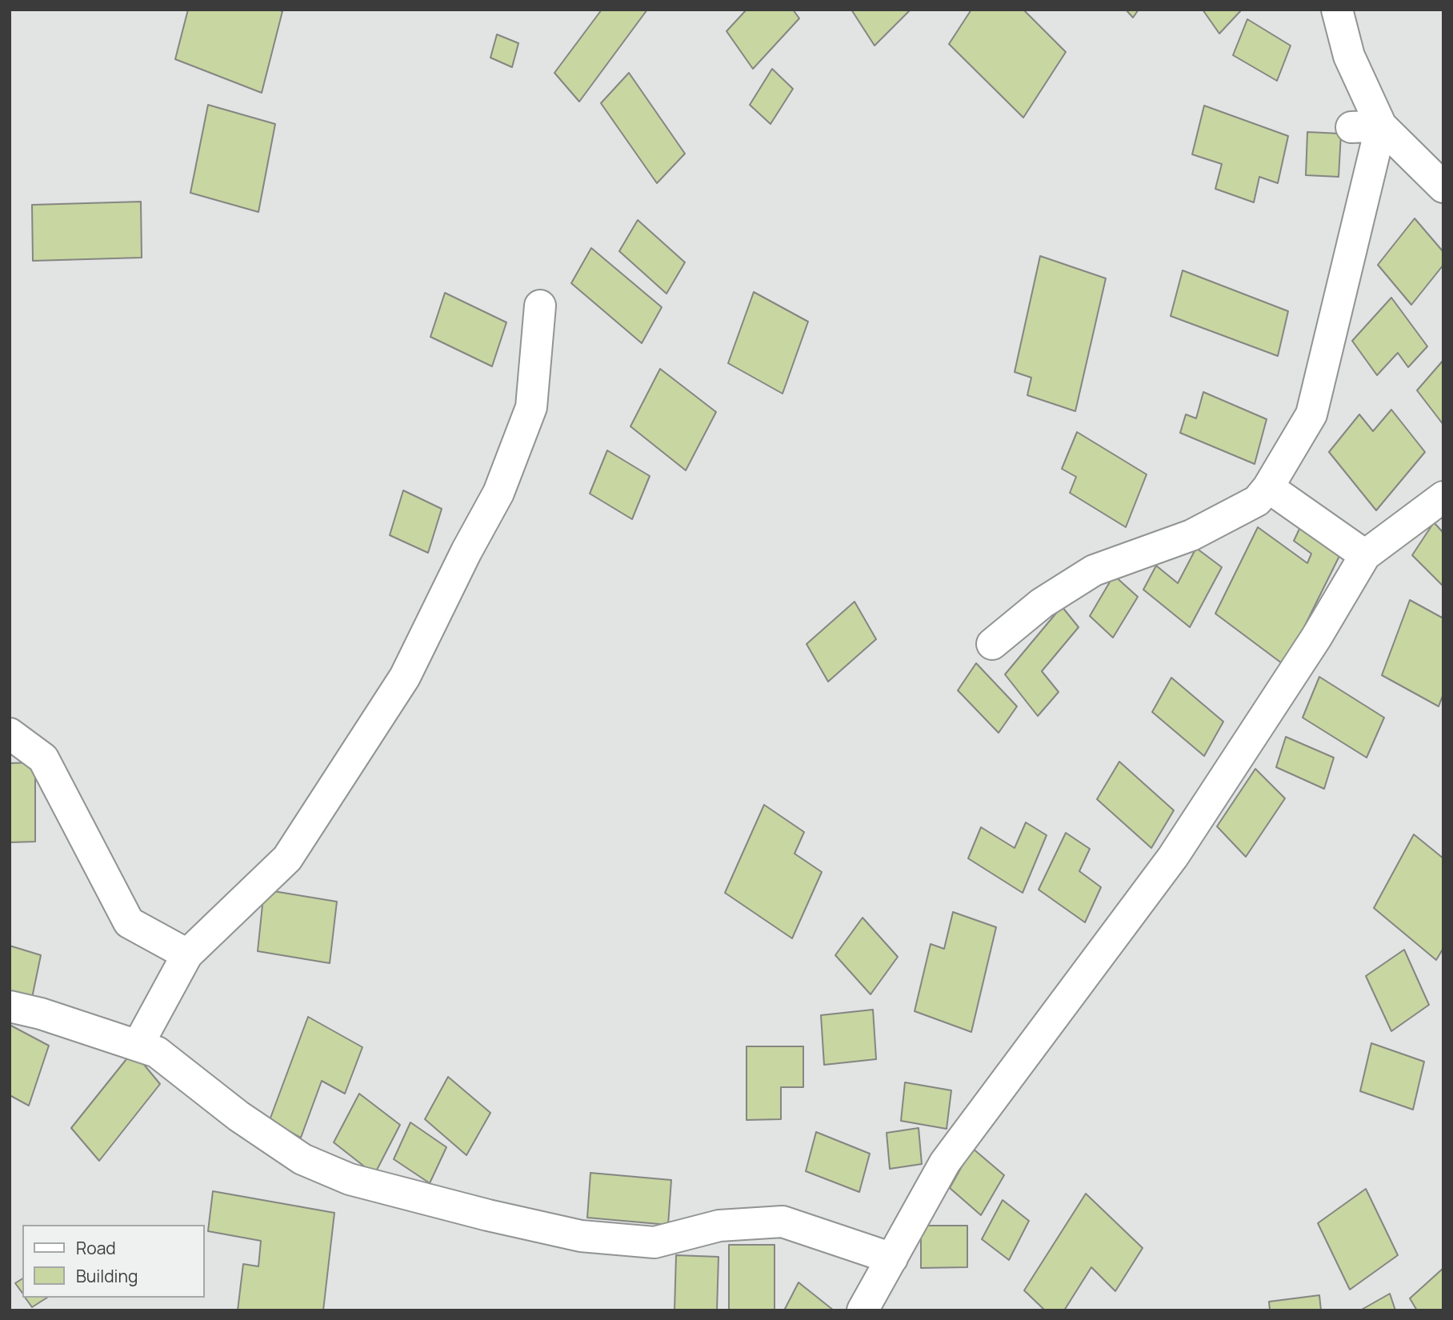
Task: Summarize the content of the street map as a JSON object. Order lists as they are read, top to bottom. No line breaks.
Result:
{"legend":["Road","Building"]}
